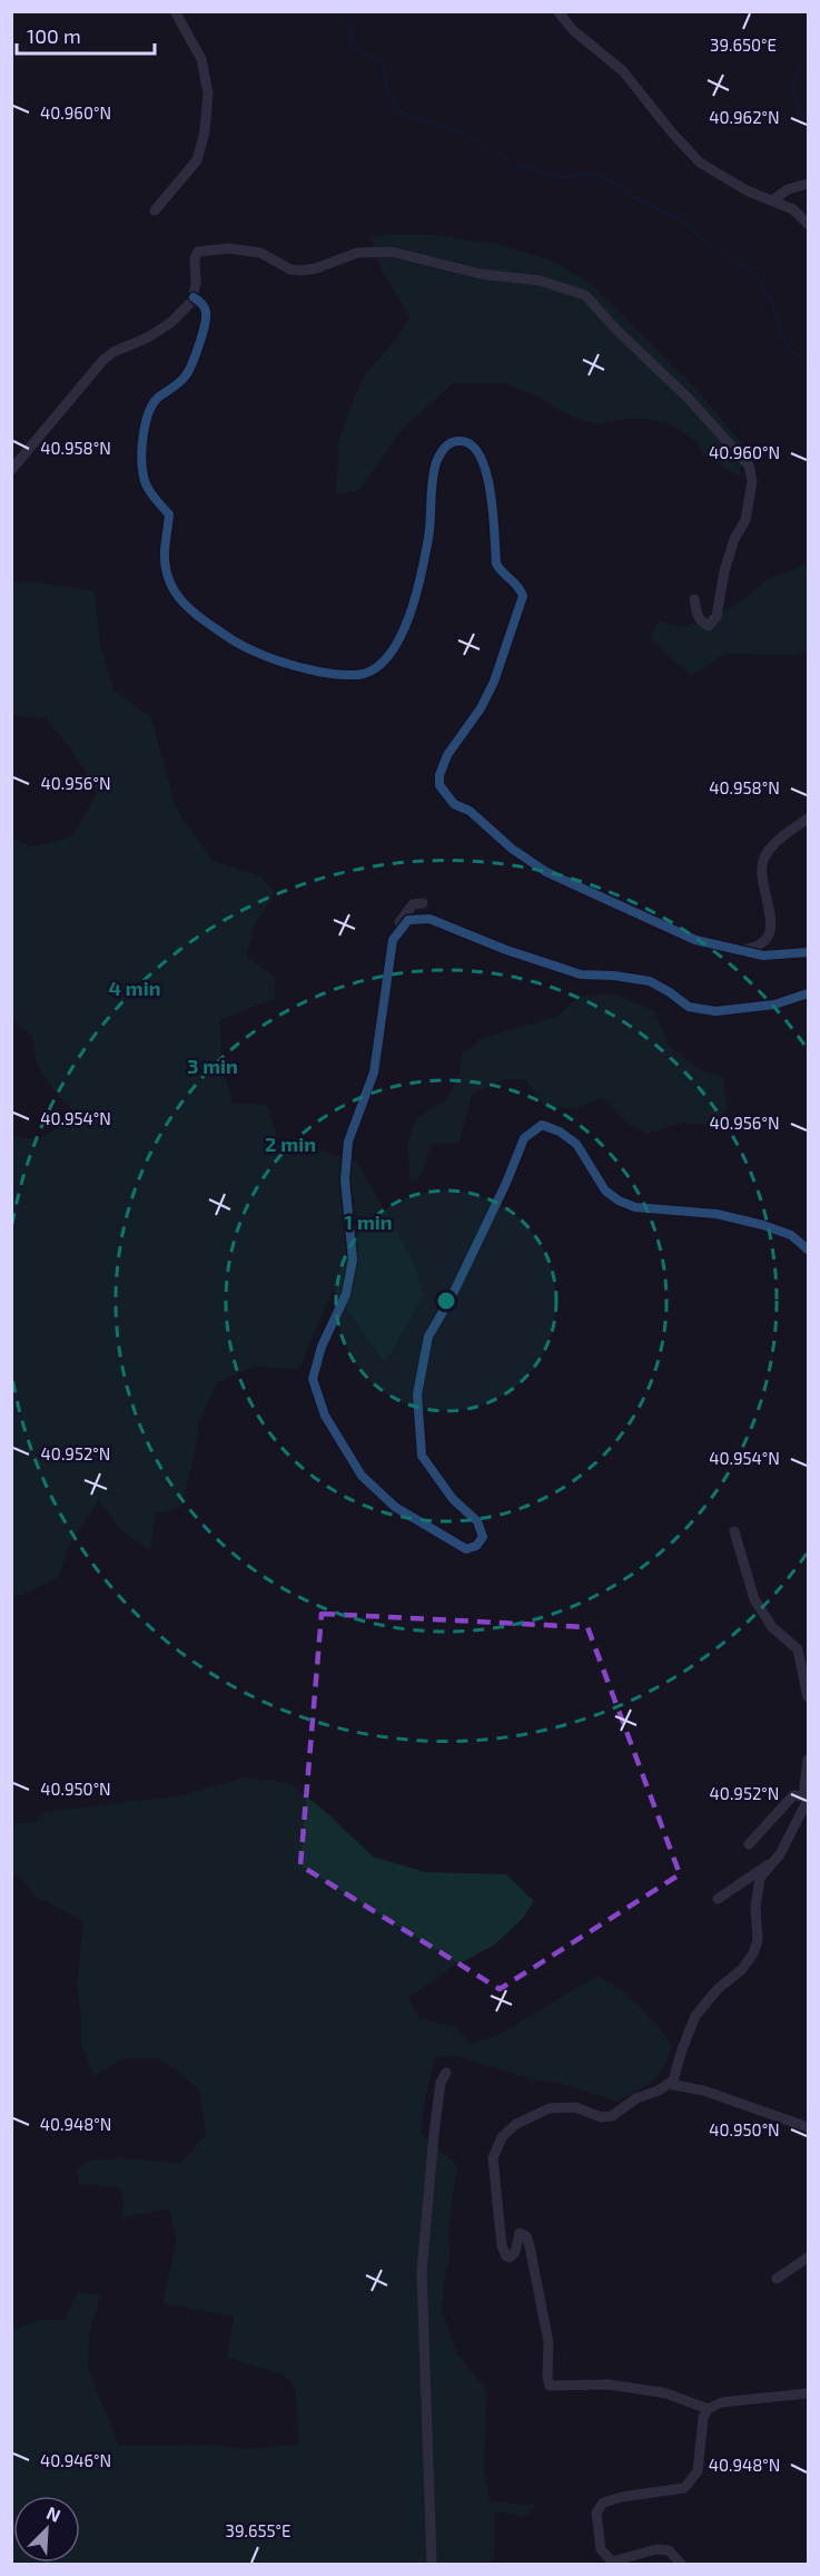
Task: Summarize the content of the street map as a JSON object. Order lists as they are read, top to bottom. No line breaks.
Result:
{"scale_bar":"100 m","north":"top right","coordinates":["39.650°E","40.960°N","40.962°N","40.958°N","40.956°N","40.954°N","40.952°N","40.950°N","40.948°N","40.946°N","39.655°E"],"rings":["4 min","3 min","2 min","1 min"]}
